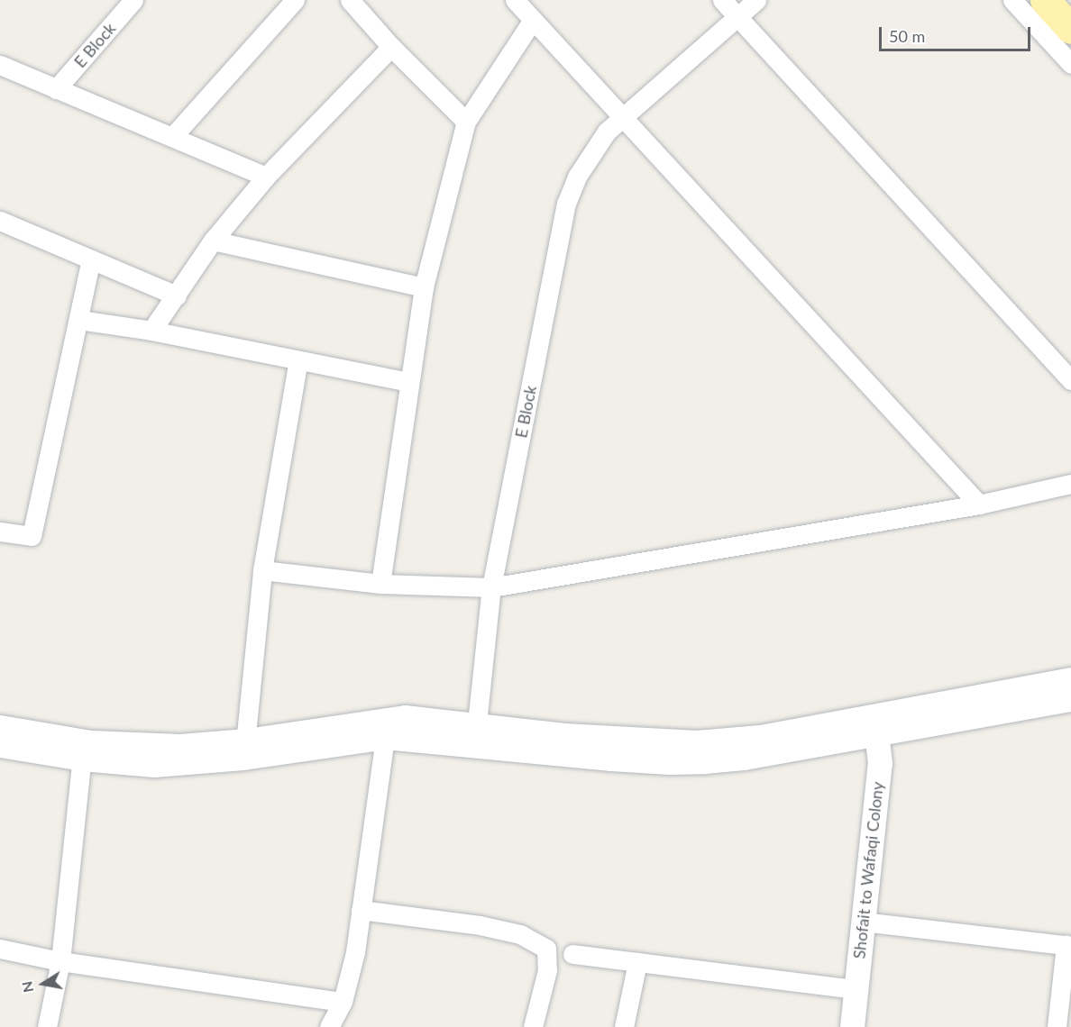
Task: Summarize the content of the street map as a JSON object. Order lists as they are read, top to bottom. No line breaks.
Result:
{"streets":{"street":["E Block","Shofait to Wafaqi Colony"]},"scale_bar":"50 m","north":"left"}
